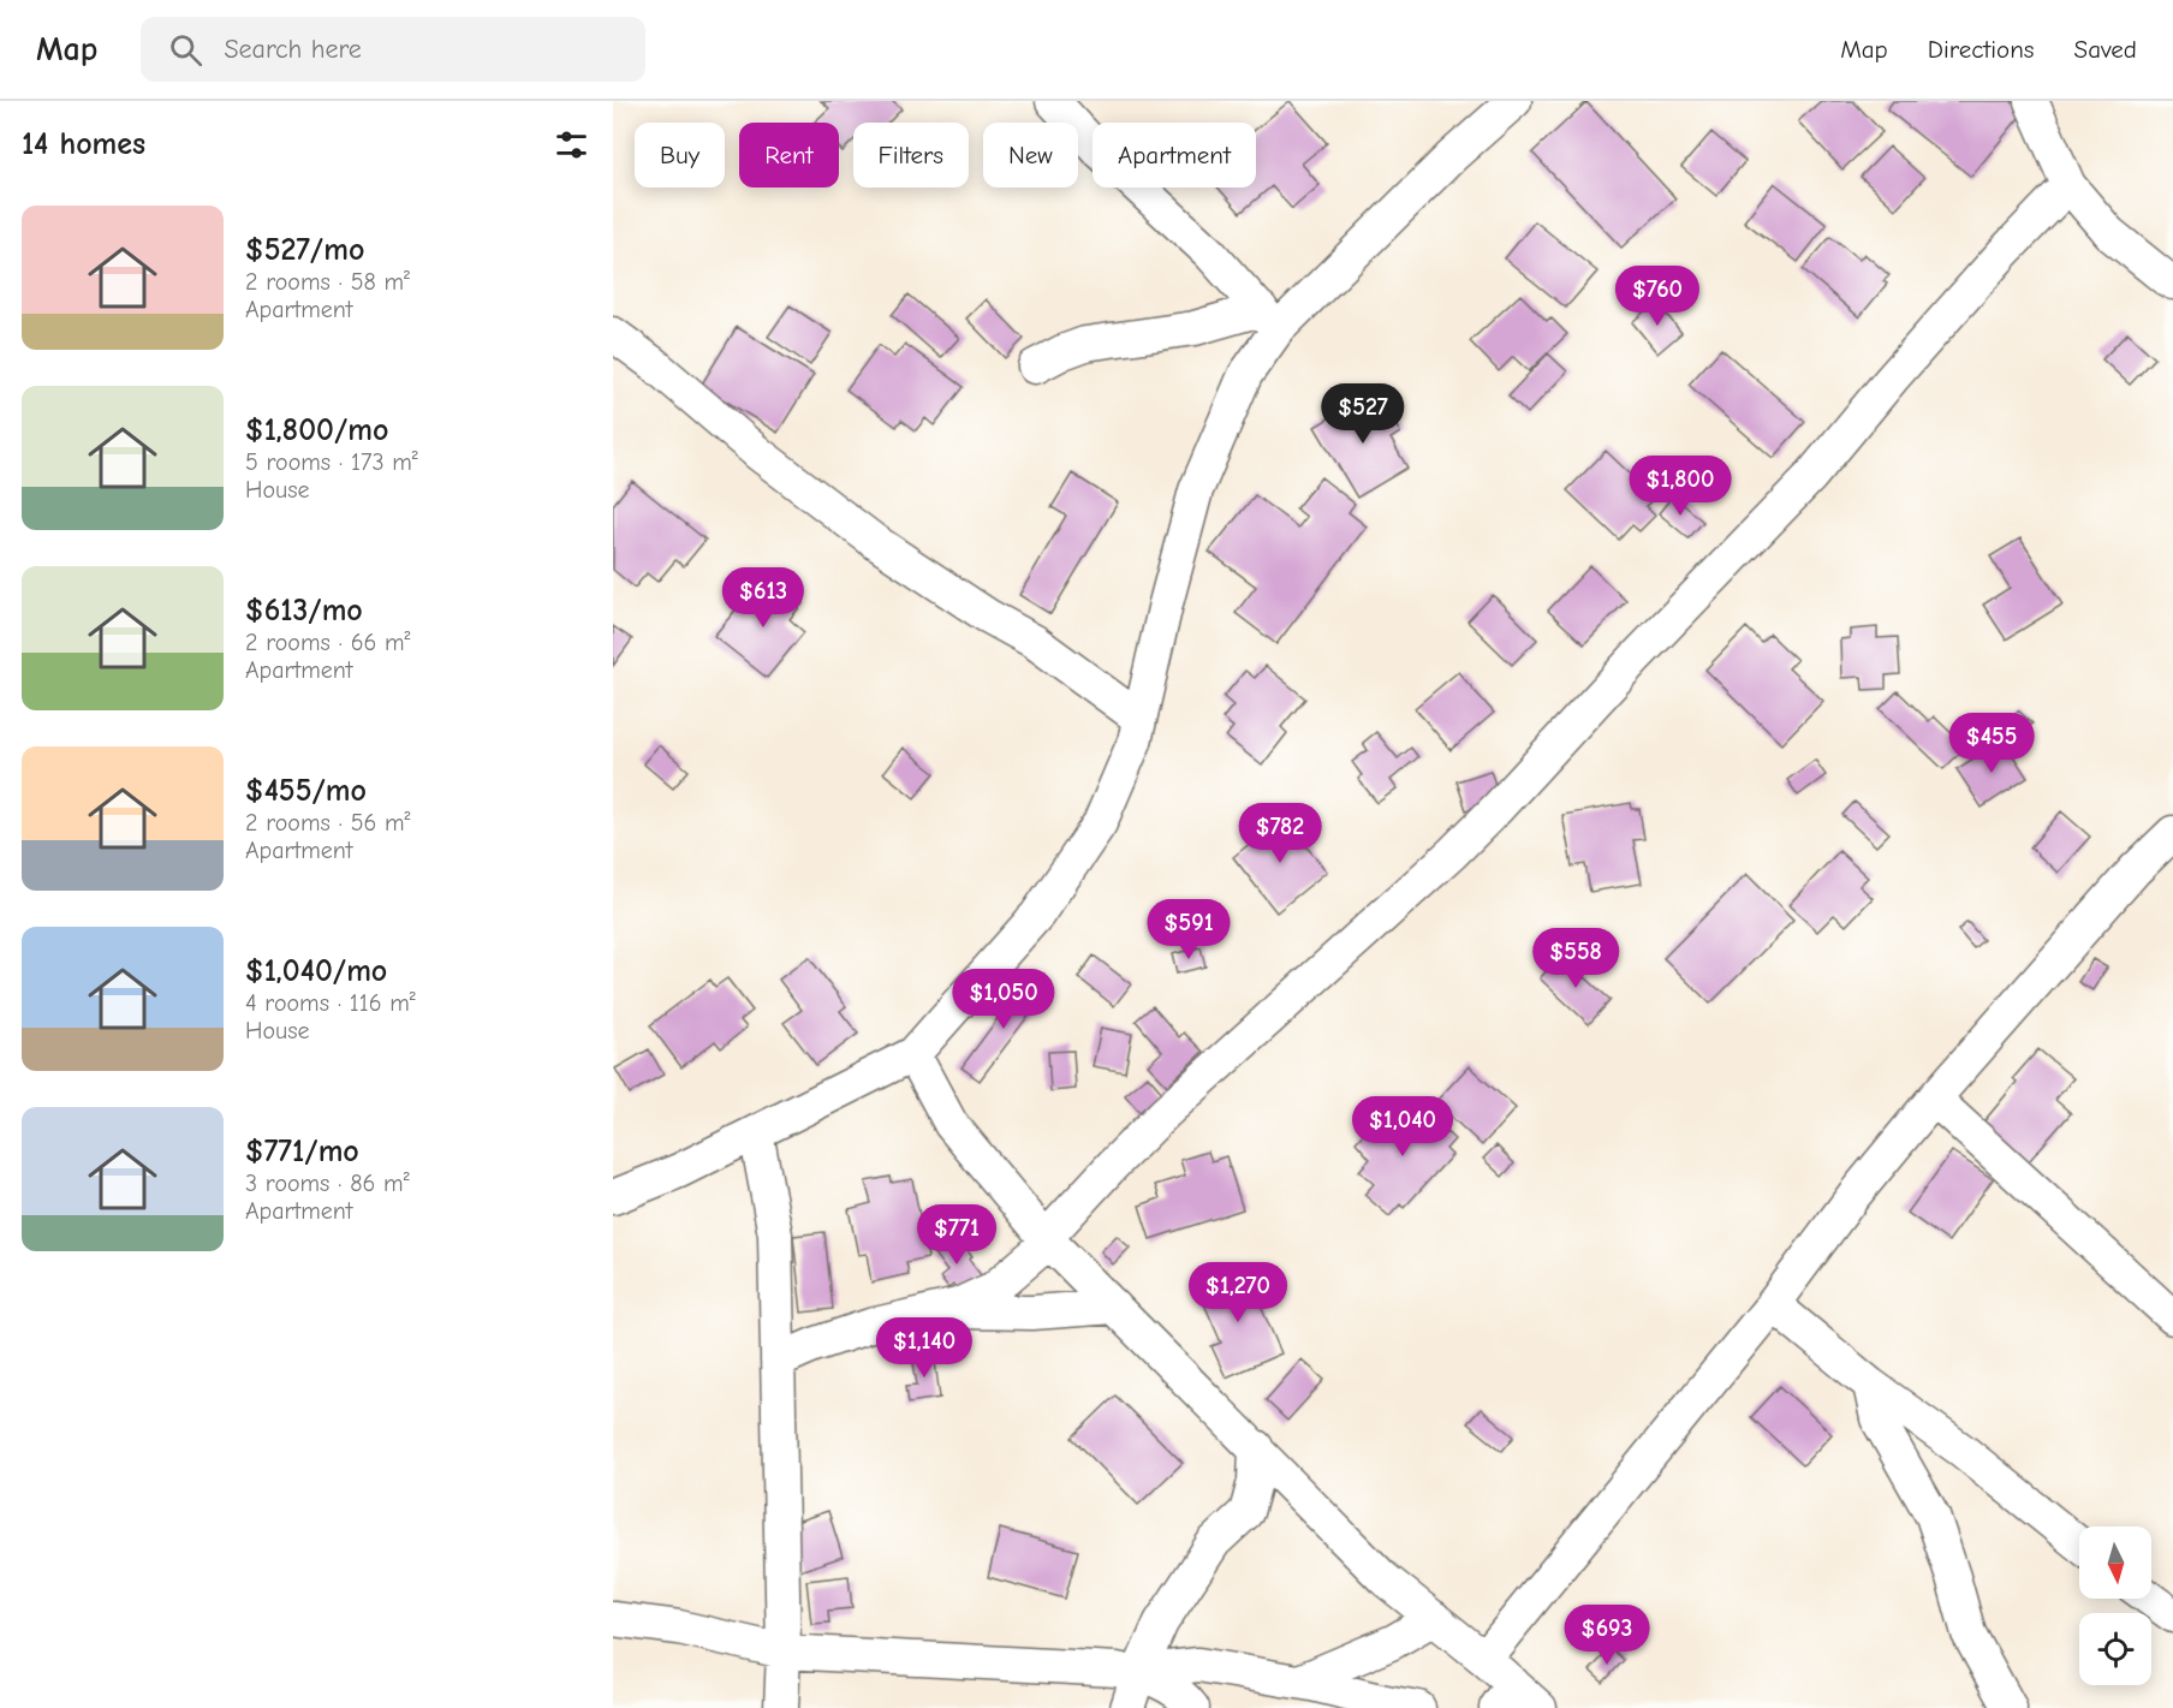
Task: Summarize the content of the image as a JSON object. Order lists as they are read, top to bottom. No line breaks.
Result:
{"north":"bottom","page":{"header":"Map","search":"Search here","nav":["Map","Directions","Saved"],"heading":"14 homes","chip":["Buy","Rent","Filters","New","Apartment"],"list":[{"name":"$527/mo","note":"2 rooms · 58 m² · Apartment"},{"name":"$1,800/mo","note":"5 rooms · 173 m² · House"},{"name":"$613/mo","note":"2 rooms · 66 m² · Apartment"},{"name":"$455/mo","note":"2 rooms · 56 m² · Apartment"},{"name":"$1,040/mo","note":"4 rooms · 116 m² · House"},{"name":"$771/mo","note":"3 rooms · 86 m² · Apartment"}],"price":["$760","$527","$1,800","$613","$455","$782","$591","$558","$1,050","$1,040","$771","$1,270","$1,140","$693"]}}
